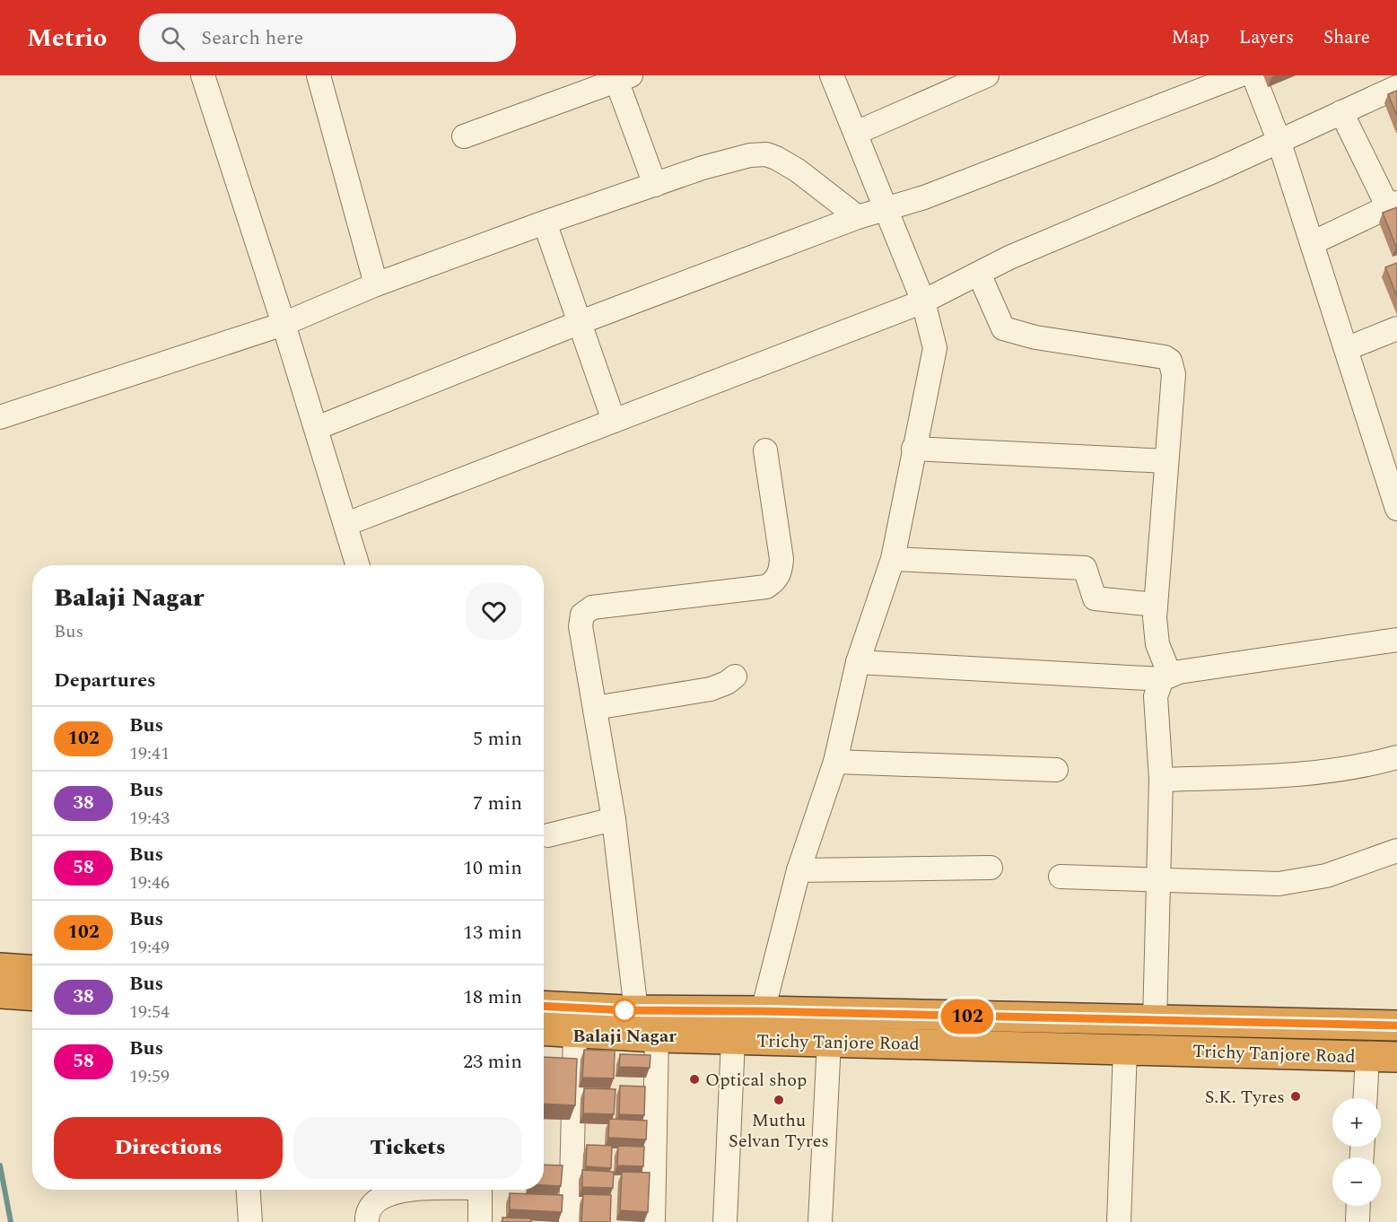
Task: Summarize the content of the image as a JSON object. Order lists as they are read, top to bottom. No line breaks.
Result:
{"streets":{"highway":["Trichy Tanjore Road"]},"places":["Balaji Nagar","Optical shop","S.K. Tyres","Muthu Selvan Tyres"],"lines":["bus line 102"],"page":{"header":"Metrio","search":"Search here","nav":["Map","Layers","Share"],"on_map":"102","heading":[["Balaji Nagar","Bus"],"Departures"],"list":[{"mark":"102","name":"Bus","note":"19:41","value":"5 min"},{"mark":"38","name":"Bus","note":"19:43","value":"7 min"},{"mark":"58","name":"Bus","note":"19:46","value":"10 min"},{"mark":"102","name":"Bus","note":"19:49","value":"13 min"},{"mark":"38","name":"Bus","note":"19:54","value":"18 min"},{"mark":"58","name":"Bus","note":"19:59","value":"23 min"}],"map_buttons":["+","−"],"buttons":["Directions","Tickets"]}}
